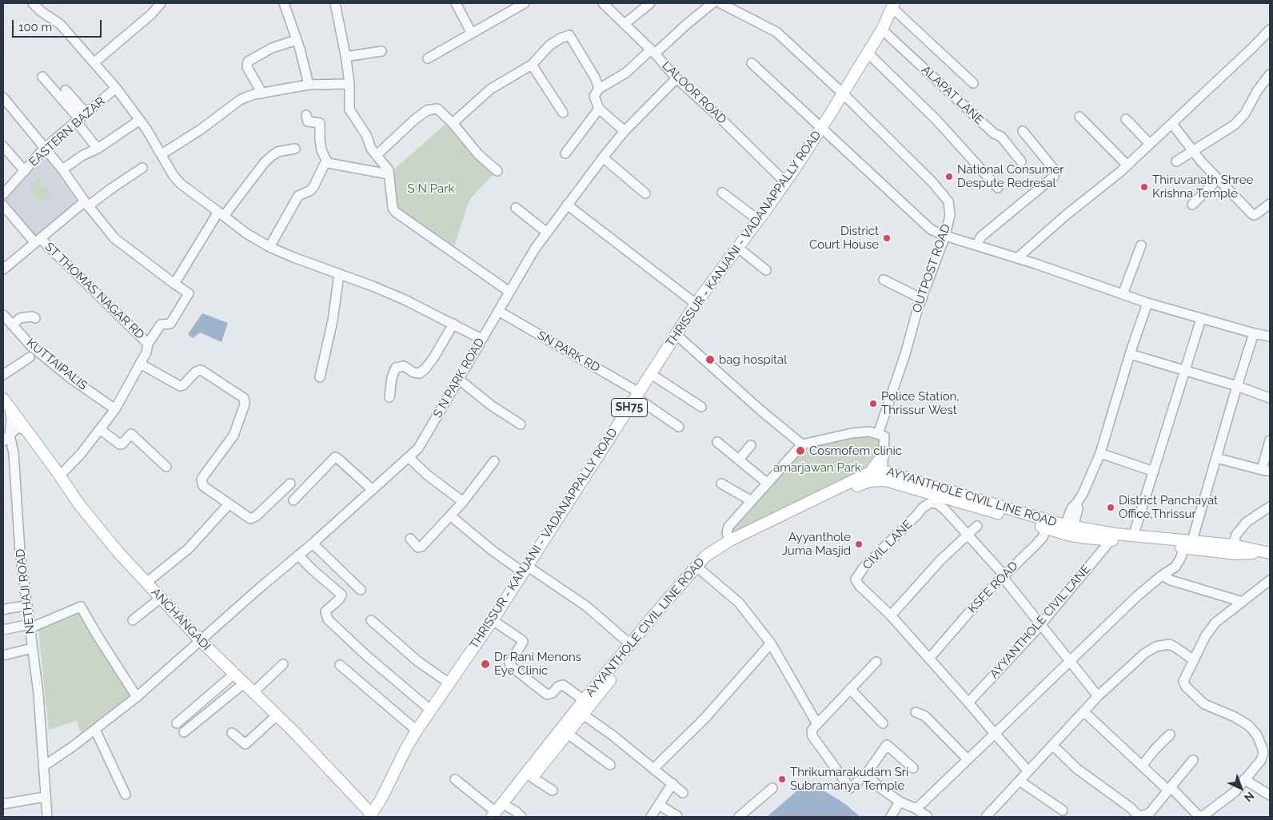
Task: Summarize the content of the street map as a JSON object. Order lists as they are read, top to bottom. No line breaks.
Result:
{"streets":{"main road":["THRISSUR - KANJANI - VADANAPPALLY ROAD","SH75","AYYANTHOLE CIVIL LINE ROAD","ANCHANGADI"],"street":["LALOOR ROAD","ALAPAT LANE","EASTERN BAZAR","OUTPOST ROAD","ST THOMAS NAGAR RD","SN PARK RD","KUTTAIPALIS","S N PARK ROAD","CIVIL LANE","KSFE ROAD","NETHAJI ROAD","AYYANTHOLE CIVIL LANE"]},"crossings":[["LALOOR ROAD","THRISSUR - KANJANI - VADANAPPALLY ROAD"],["LALOOR ROAD","S N PARK ROAD"],["ALAPAT LANE","THRISSUR - KANJANI - VADANAPPALLY ROAD"],["THRISSUR - KANJANI - VADANAPPALLY ROAD","OUTPOST ROAD"],["THRISSUR - KANJANI - VADANAPPALLY ROAD","SN PARK RD"],["THRISSUR - KANJANI - VADANAPPALLY ROAD","ANCHANGADI"],["SN PARK RD","S N PARK ROAD"],["S N PARK ROAD","ANCHANGADI"],["AYYANTHOLE CIVIL LINE ROAD","CIVIL LANE"],["AYYANTHOLE CIVIL LINE ROAD","KSFE ROAD"],["AYYANTHOLE CIVIL LINE ROAD","AYYANTHOLE CIVIL LANE"],["CIVIL LANE","KSFE ROAD"],["CIVIL LANE","AYYANTHOLE CIVIL LANE"],["NETHAJI ROAD","ANCHANGADI"]],"parks":["S N Park","amarjawan Park"],"places":["National Consumer Despute Redresal","Thiruvanath Shree Krishna Temple","District Court House","bag hospital","Police Station, Thrissur West","Cosmofem clinic","District Panchayat Office,Thrissur","Ayyanthole Juma Masjid","Dr Rani Menons Eye Clinic","Thrikumarakudam Sri Subramanya Temple"],"scale_bar":"100 m","north":"bottom right"}
